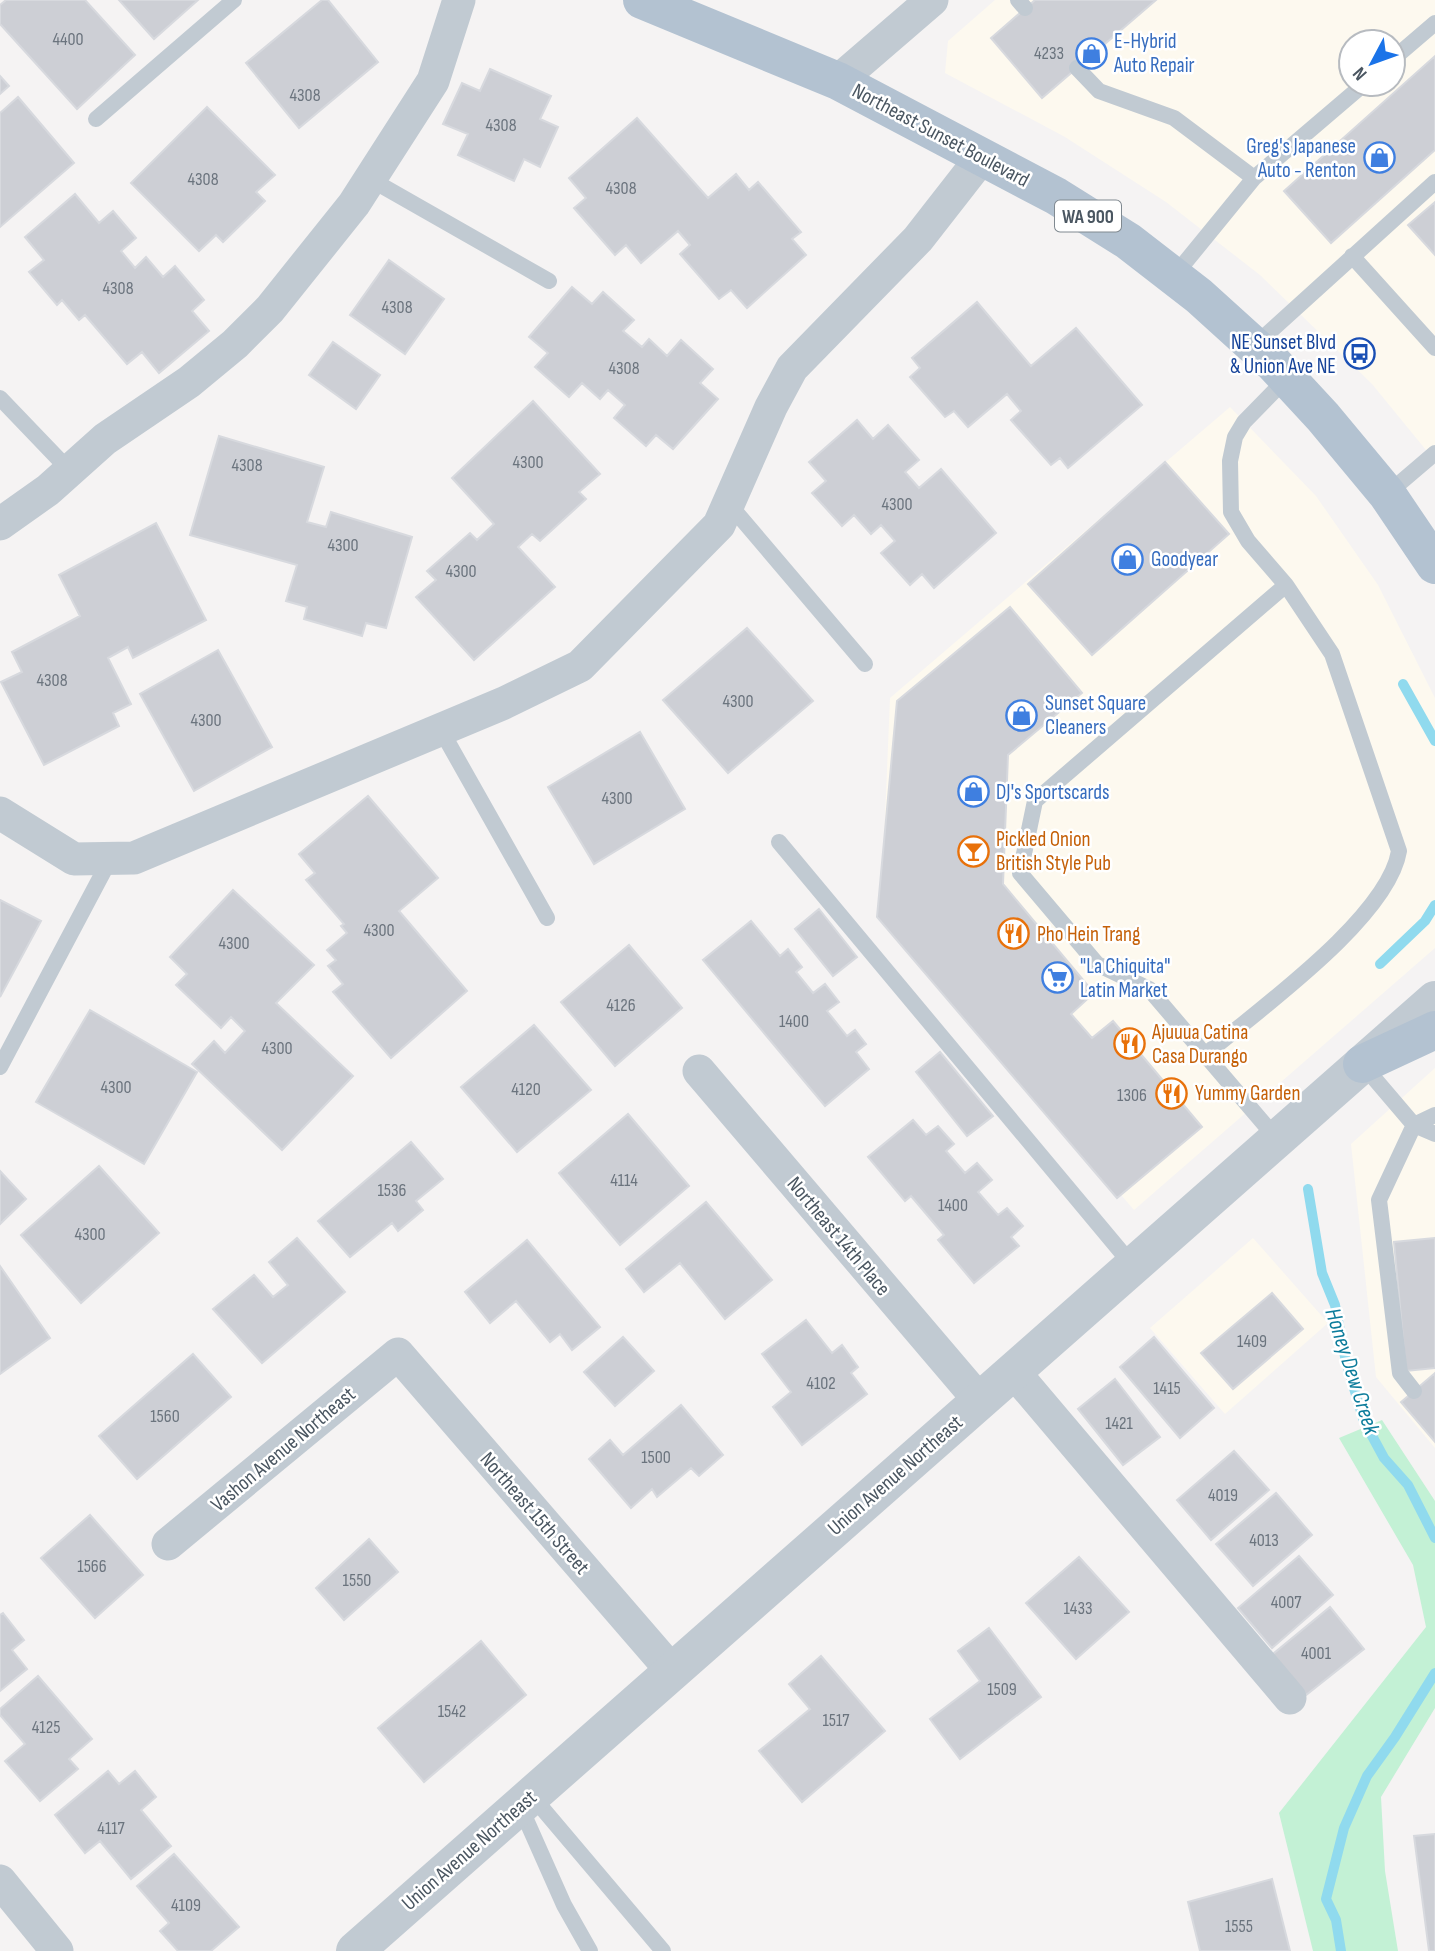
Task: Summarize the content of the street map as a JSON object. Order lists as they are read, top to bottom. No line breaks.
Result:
{"streets":{"main road":["Northeast Sunset Boulevard","WA 900"],"street":["Northeast 14th Place","Vashon Avenue Northeast","Union Avenue Northeast","Northeast 15th Street"]},"crossings":[["Northeast 14th Place","Union Avenue Northeast"],["Vashon Avenue Northeast","Northeast 15th Street"],["Union Avenue Northeast","Northeast 15th Street"]],"water":["Honey Dew Creek"],"places":{"shop":["E-Hybrid Auto Repair","Greg's Japanese Auto - Renton","Goodyear","Sunset Square Cleaners","DJ's Sportscards"],"bus stop":["NE Sunset Blvd & Union Ave NE"],"bar":["Pickled Onion British Style Pub"],"restaurant":["Pho Hein Trang","Ajuuua Catina Casa Durango","Yummy Garden"],"supermarket":["\"La Chiquita\" Latin Market"]},"house_numbers":["4400","4233","4308","4308","4308","4308","4308","4308","4308","4300","4308","4300","4300","4300","4308","4300","4300","4300","4300","4300","4126","1400","4300","4300","4120","1306","4114","1536","1400","4300","1409","4102","1415","1560","1421","1500","4019","4013","1566","1550","4007","1433","4001","1509","1542","1517","4125","4117","4109","1555"],"north":"bottom left"}
